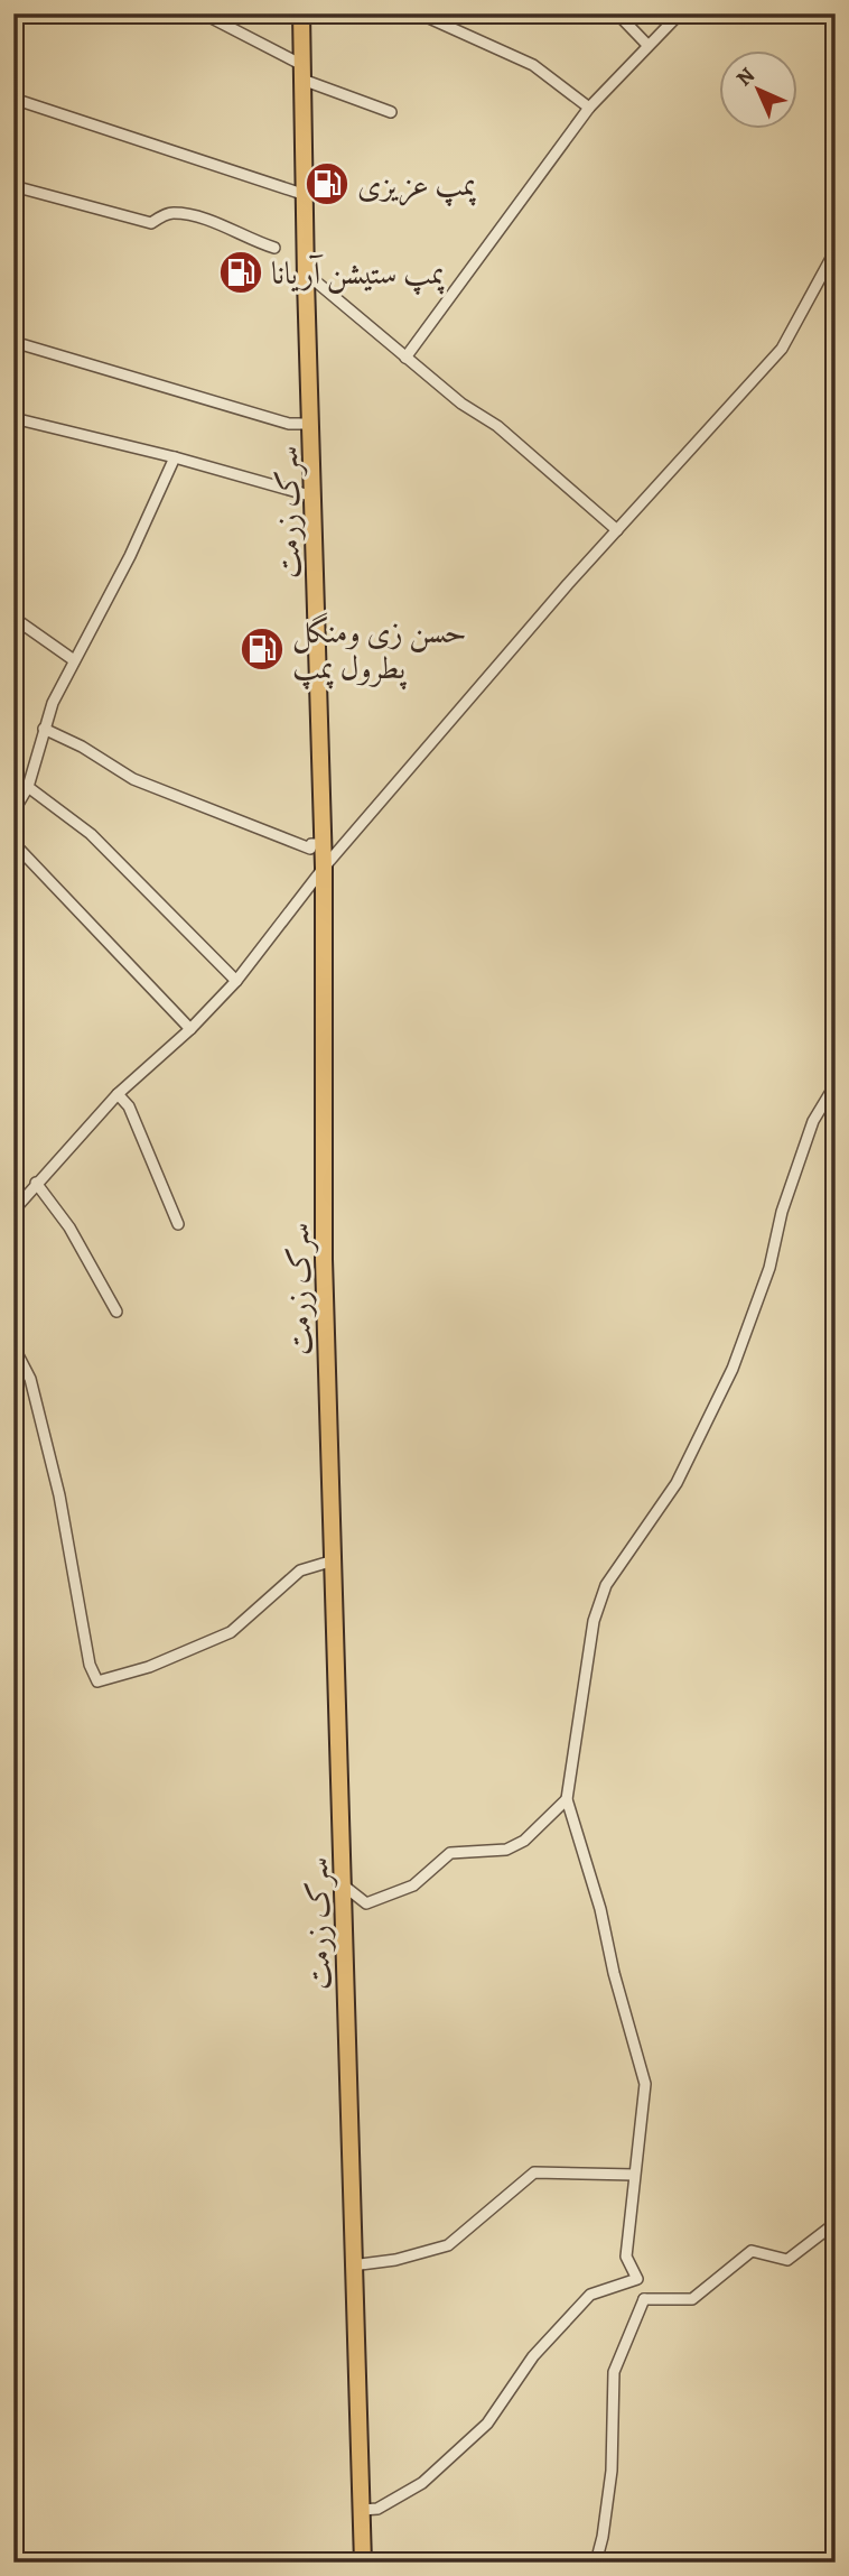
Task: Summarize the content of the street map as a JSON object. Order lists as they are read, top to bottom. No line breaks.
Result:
{"streets":{"highway":["سرک زرمت"]},"places":{"fuel station":["پمپ عزیزی","پمپ ستیشن آریانا","حسن زی ومنگل پطرول پمپ"]},"north":"top left"}
